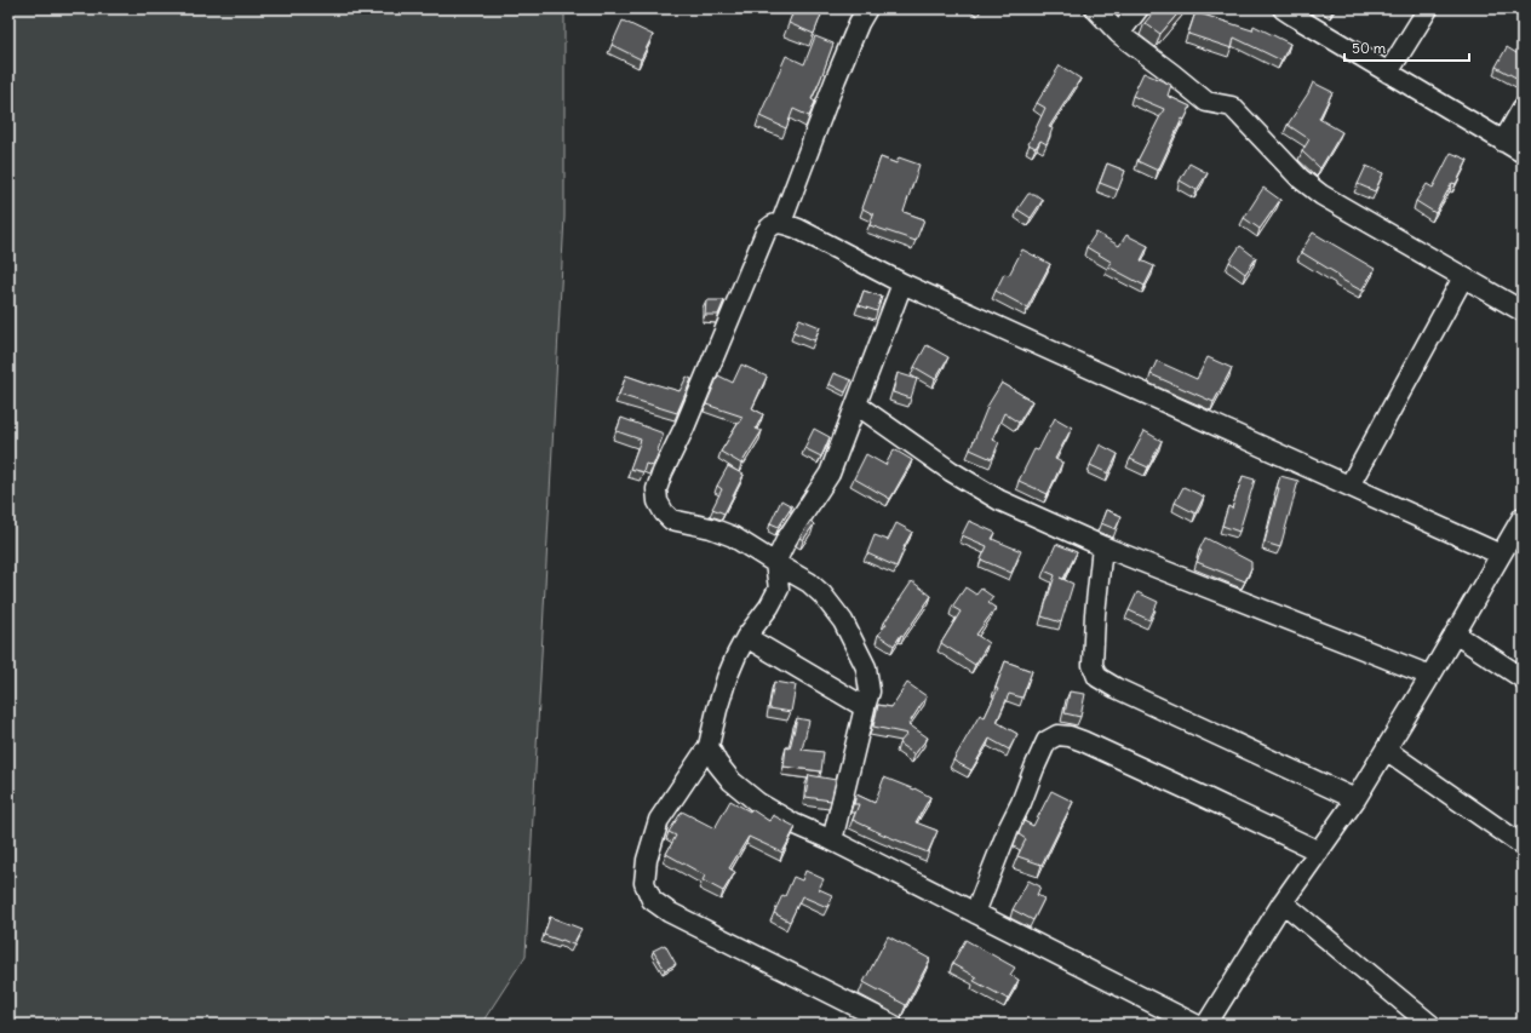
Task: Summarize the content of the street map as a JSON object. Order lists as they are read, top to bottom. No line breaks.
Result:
{"scale_bar":"50 m"}
